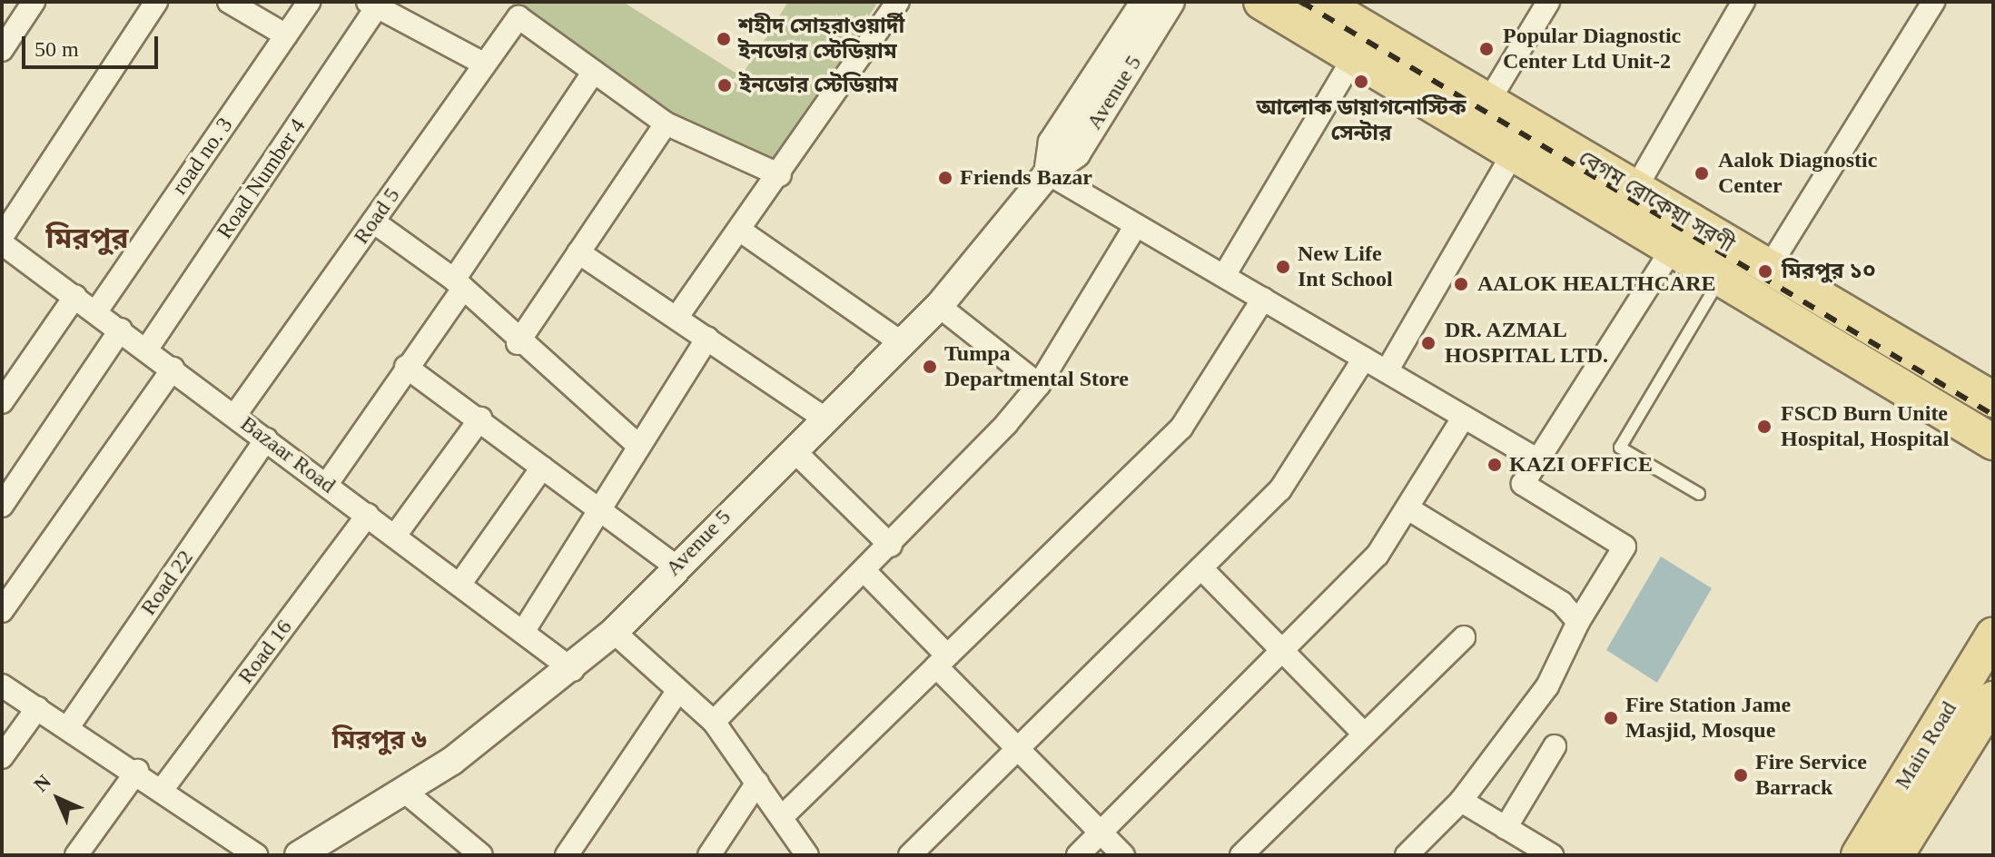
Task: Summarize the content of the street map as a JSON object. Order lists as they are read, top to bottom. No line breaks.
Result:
{"streets":{"main road":["বেগম রোকেয়া সরণী","Main Road"],"street":["Avenue 5","road no. 3","Road Number 4","Road 5","Bazaar Road","Road 22","Road 16"]},"crossings":[["Avenue 5","Bazaar Road"],["road no. 3","Bazaar Road"],["Road Number 4","Bazaar Road"],["Road 5","Bazaar Road"],["Bazaar Road","Road 22"],["Bazaar Road","Road 16"]],"districts":["মিরপুর","মিরপুর ৬"],"places":["শহীদ সোহরাওয়ার্দী ইনডোর স্টেডিয়াম","Popular Diagnostic Center Ltd Unit-2","আলোক ডায়াগনোস্টিক সেন্টার","ইনডোর স্টেডিয়াম","Aalok Diagnostic Center","Friends Bazar","New Life Int School","মিরপুর ১০","AALOK HEALTHCARE","DR. AZMAL HOSPITAL LTD.","Tumpa Departmental Store","FSCD Burn Unite Hospital, Hospital","KAZI OFFICE","Fire Station Jame Masjid, Mosque","Fire Service Barrack"],"scale_bar":"50 m","north":"top left"}
